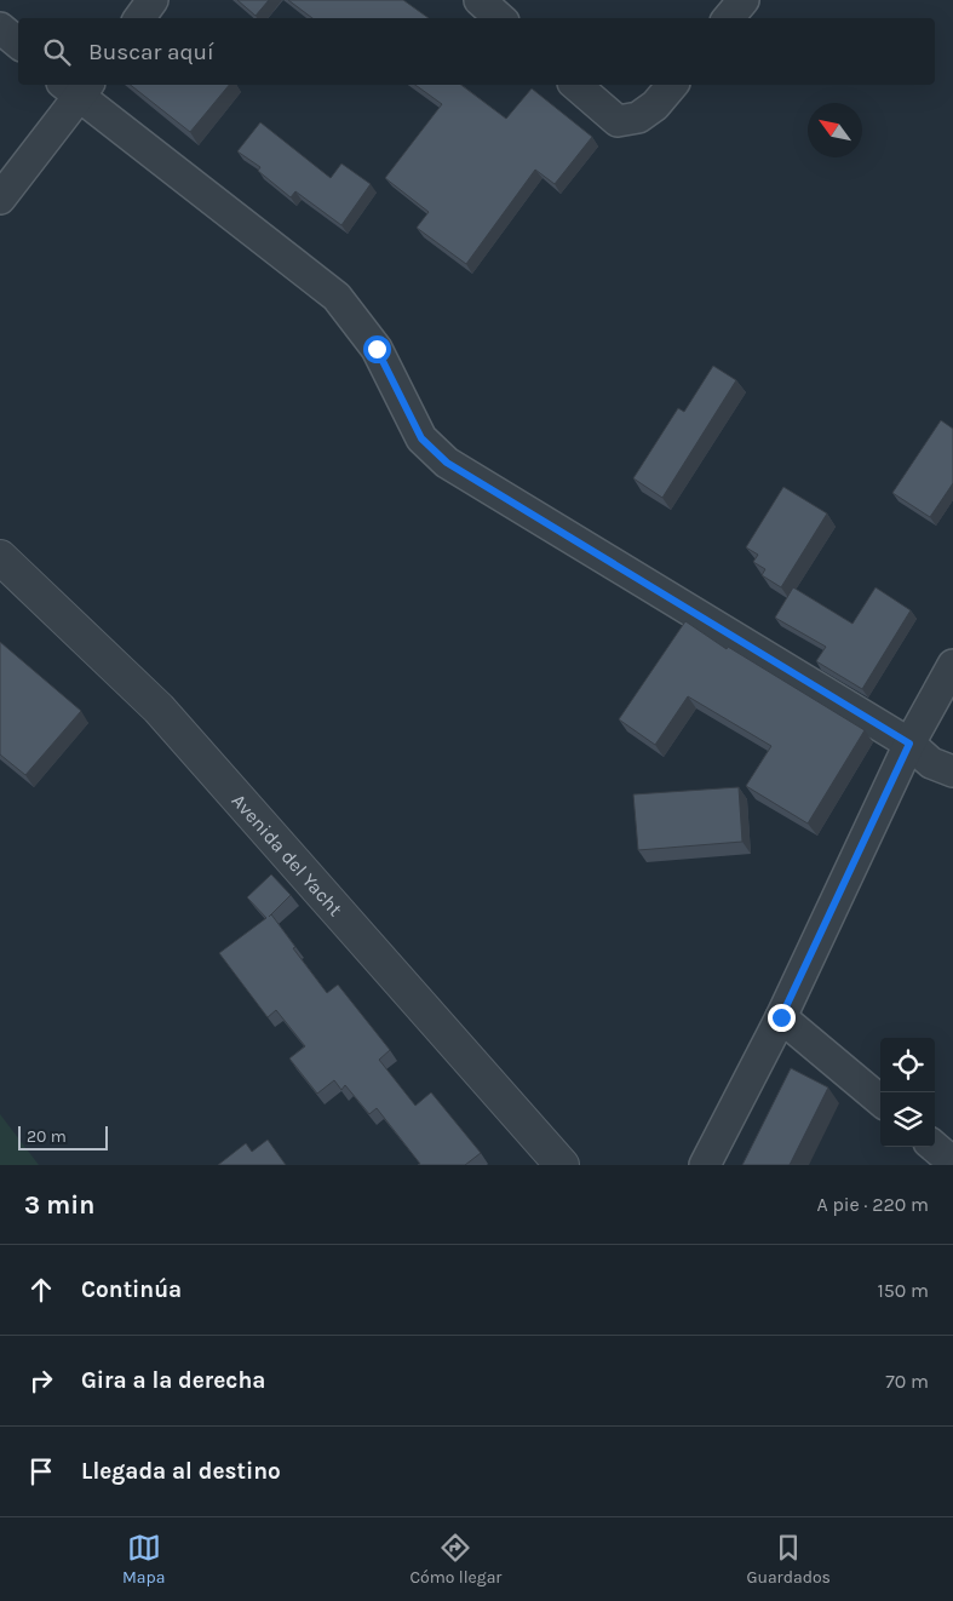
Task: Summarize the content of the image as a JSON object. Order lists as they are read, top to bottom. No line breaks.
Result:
{"streets":{"street":["Avenida del Yacht"]},"scale_bar":"20 m","north":"top left","page":{"search":"Buscar aquí","scale":"20 m","heading":["3 min","A pie · 220 m"],"list":[["Continúa","150 m"],["Gira a la derecha","70 m"],"Llegada al destino"],"nav":["Mapa","Cómo llegar","Guardados"]}}
